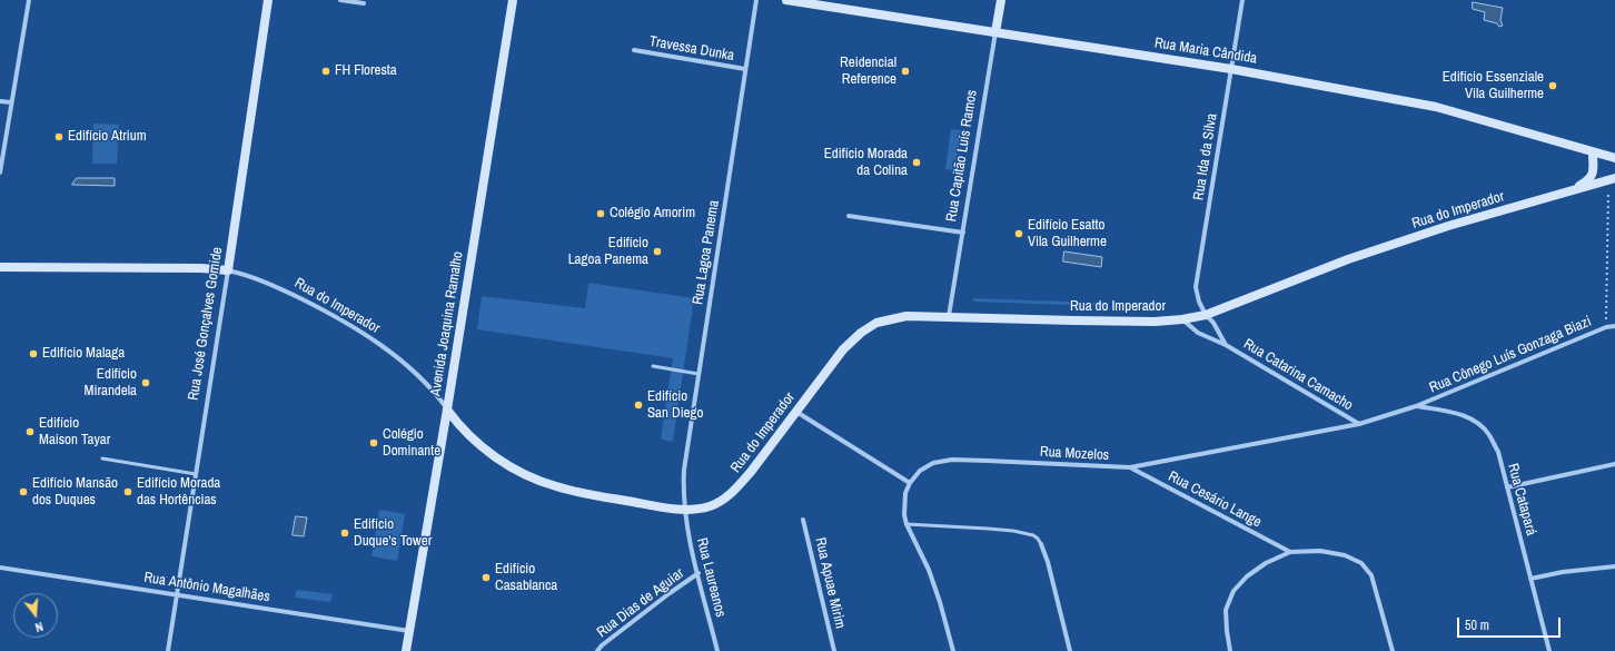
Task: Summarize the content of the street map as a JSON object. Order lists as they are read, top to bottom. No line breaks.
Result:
{"streets":{"street":["Travessa Dunka","Rua Maria Cândida","Rua Capitão Luís Ramos","Rua Ida da Silva","Rua do Imperador","Rua Lagoa Panema","Rua José Gonçalves Gomide","Avenida Joaquina Ramalho","Rua Cônego Luís Gonzaga Biazi","Rua Catarina Camacho","Rua Mozelos","Rua Cesário Lange","Rua Catapará","Rua Laureanos","Rua Apuae Mirim","Rua Antônio Magalhães","Rua Dias de Aguiar"]},"crossings":[["Travessa Dunka","Rua Lagoa Panema"],["Rua Maria Cândida","Rua Capitão Luís Ramos"],["Rua Maria Cândida","Rua Ida da Silva"],["Rua Maria Cândida","Rua do Imperador"],["Rua Capitão Luís Ramos","Rua do Imperador"],["Rua Ida da Silva","Rua do Imperador"],["Rua Ida da Silva","Rua Catarina Camacho"],["Rua do Imperador","Rua Lagoa Panema"],["Rua do Imperador","Rua José Gonçalves Gomide"],["Rua do Imperador","Avenida Joaquina Ramalho"],["Rua do Imperador","Rua Catarina Camacho"],["Rua do Imperador","Rua Laureanos"],["Rua Lagoa Panema","Rua Laureanos"],["Rua José Gonçalves Gomide","Rua Antônio Magalhães"],["Avenida Joaquina Ramalho","Rua Antônio Magalhães"],["Rua Cônego Luís Gonzaga Biazi","Rua Mozelos"],["Rua Cônego Luís Gonzaga Biazi","Rua Catapará"],["Rua Catarina Camacho","Rua Mozelos"],["Rua Mozelos","Rua Cesário Lange"],["Rua Mozelos","Rua Catapará"],["Rua Laureanos","Rua Dias de Aguiar"]],"places":["FH Floresta","Reidencial Reference","Edifício Essenziale Vila Guilherme","Edifício Atrium","Edifício Morada da Colina","Colégio Amorim","Edifício Esatto Vila Guilherme","Edifício Lagoa Panema","Edifício Malaga","Edifício Mirandela","Edifício San Diego","Edifício Maison Tayar","Colégio Dominante","Edifício Mansão dos Duques","Edifício Morada das Hortências","Edifício Duque's Tower","Edifício Casablanca"],"scale_bar":"50 m","north":"bottom"}
